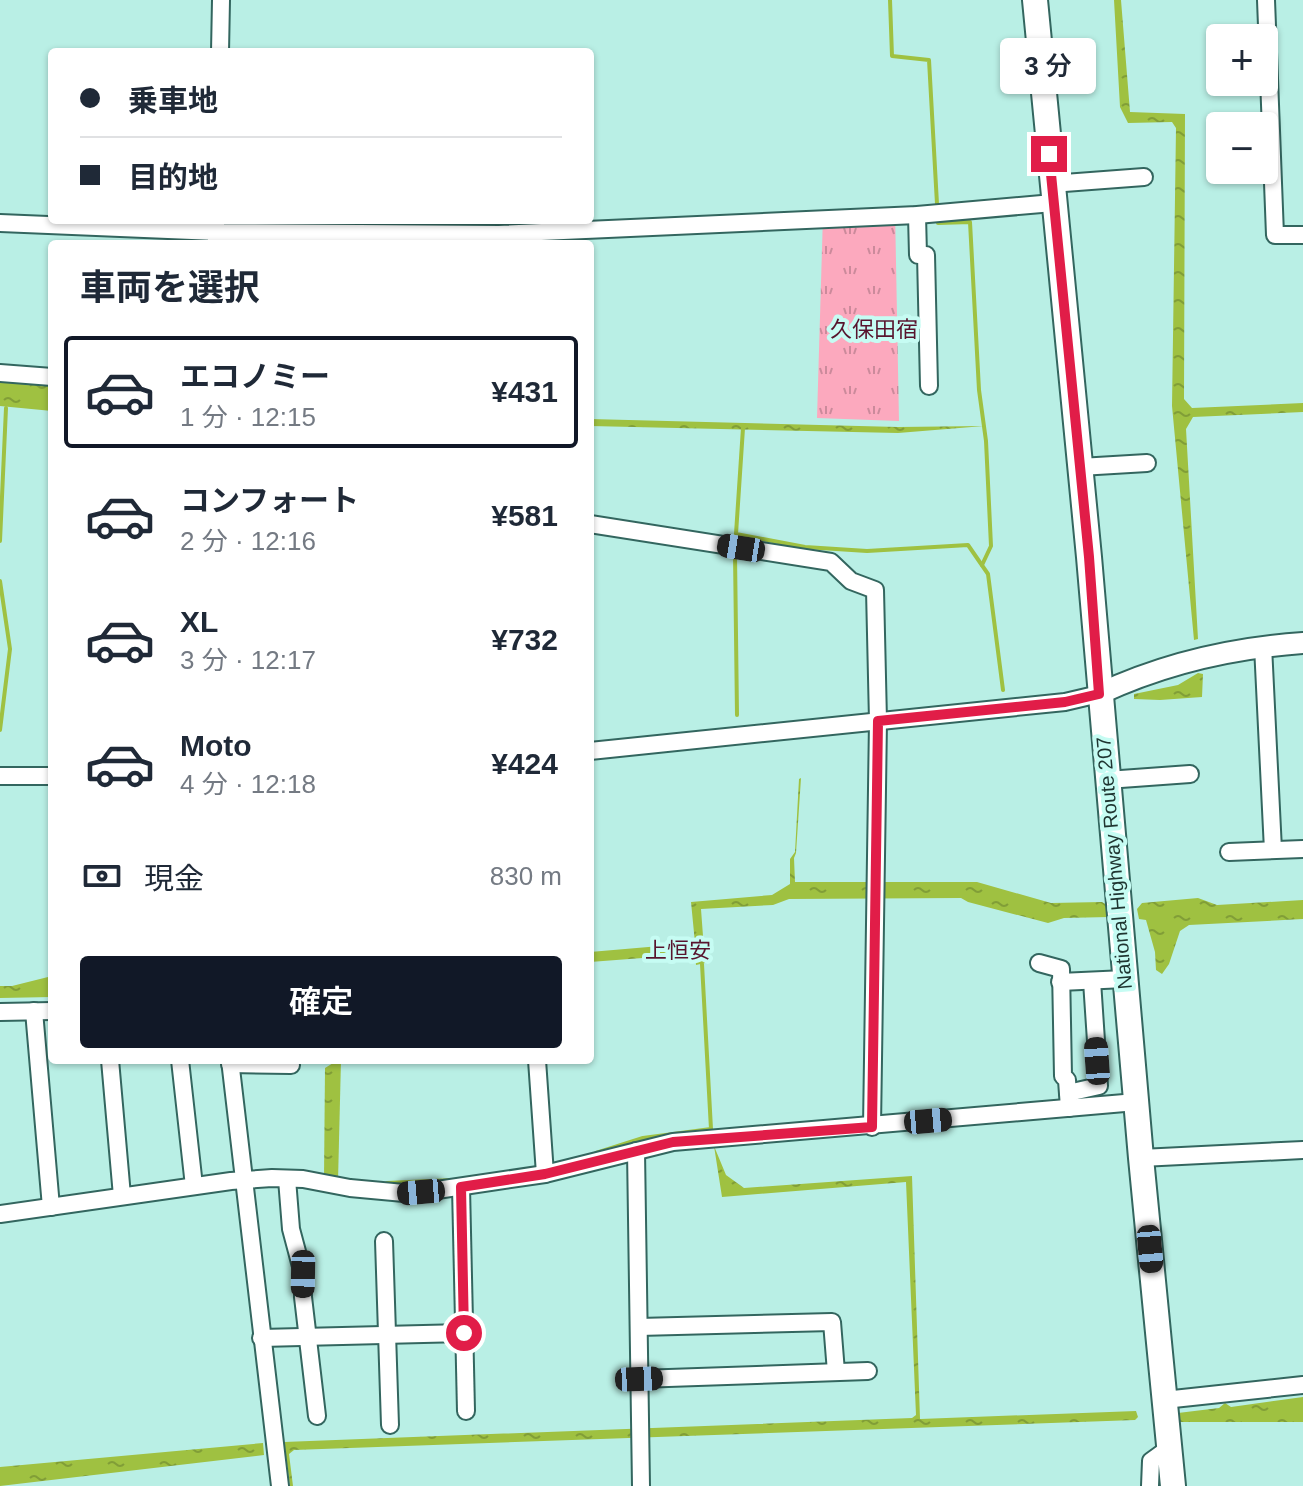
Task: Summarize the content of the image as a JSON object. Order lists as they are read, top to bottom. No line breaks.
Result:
{"streets":{"highway":["National Highway Route 207"]},"districts":["久保田宿","上恒安"],"page":{"map_buttons":["+","−"],"bubble":"3 分","banner":["乗車地","目的地"],"heading":"車両を選択","list":[{"name":"エコノミー","note":"1 分 · 12:15","value":"¥431"},{"name":"コンフォート","note":"2 分 · 12:16","value":"¥581"},{"name":"XL","note":"3 分 · 12:17","value":"¥732"},{"name":"Moto","note":"4 分 · 12:18","value":"¥424"}],"pay":["現金","830 m"],"buttons":"確定"}}
